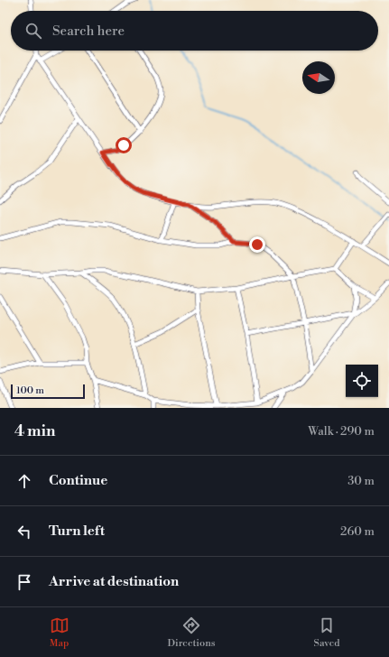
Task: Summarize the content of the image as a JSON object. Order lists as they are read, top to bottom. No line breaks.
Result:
{"scale_bar":"100 m","north":"left","page":{"search":"Search here","scale":"100 m","heading":["4 min","Walk · 290 m"],"list":[["Continue","30 m"],["Turn left","260 m"],"Arrive at destination"],"nav":["Map","Directions","Saved"]}}
